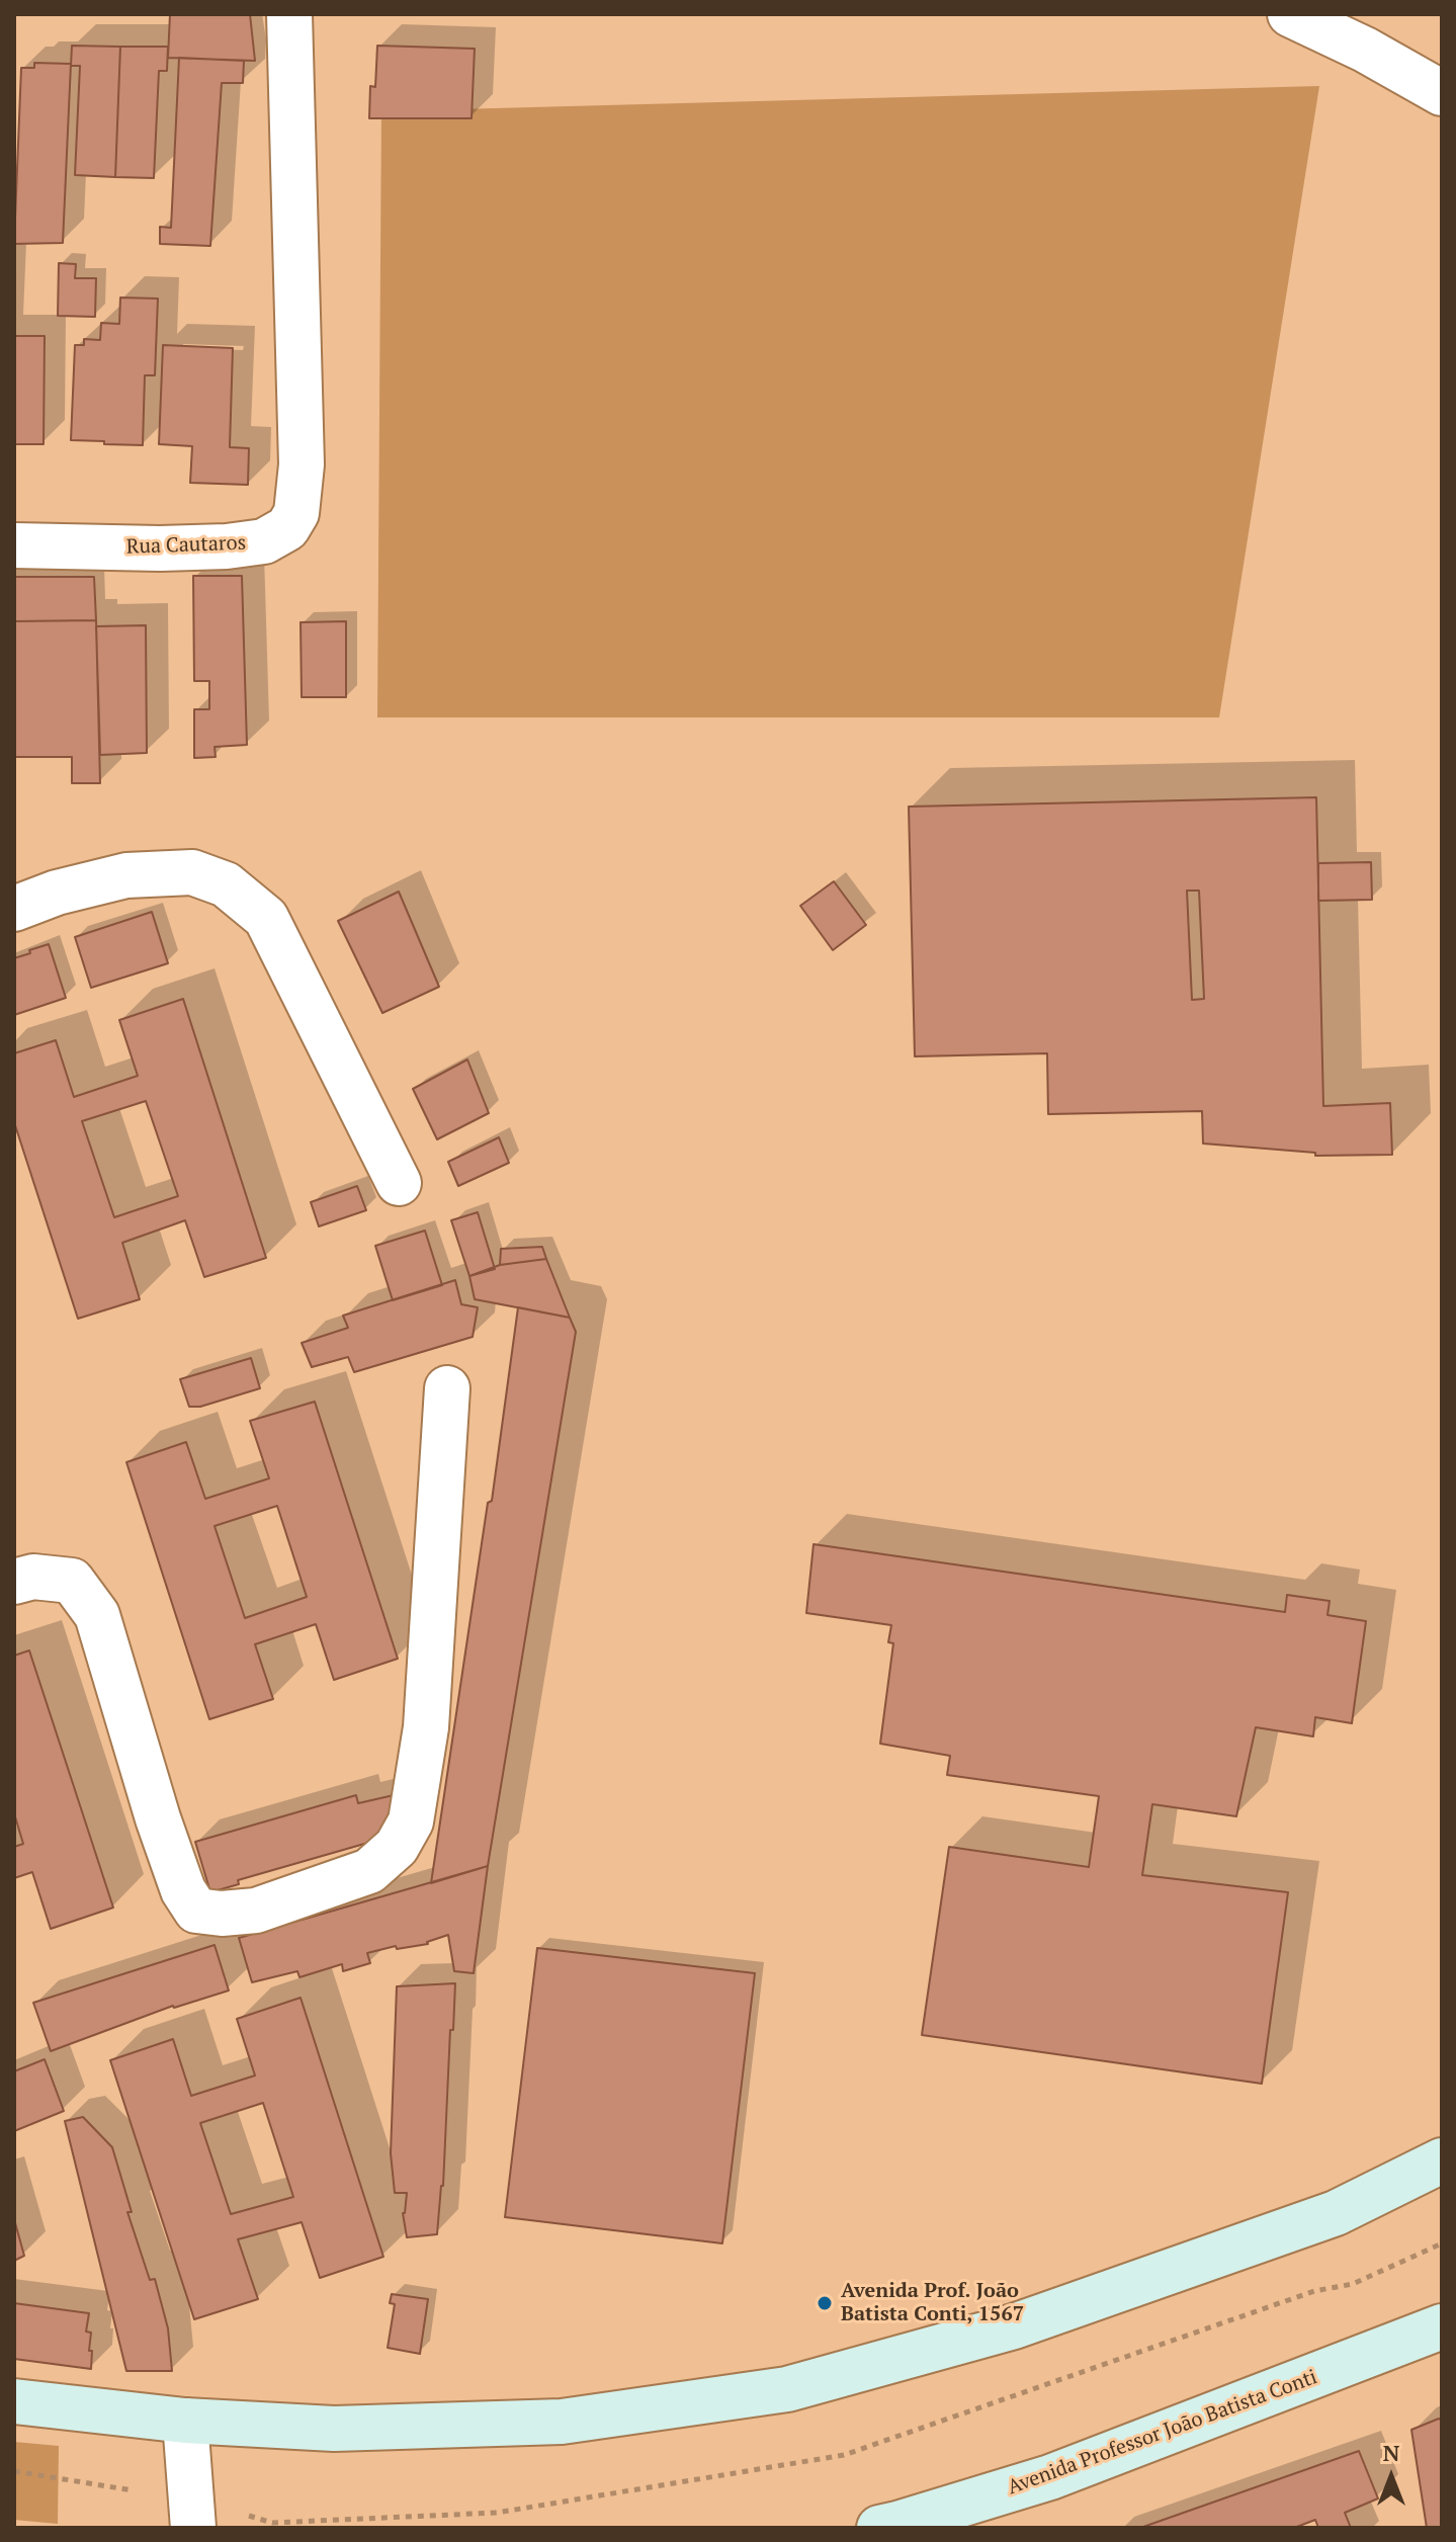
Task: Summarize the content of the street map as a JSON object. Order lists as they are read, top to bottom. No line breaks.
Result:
{"streets":{"main road":["Avenida Professor João Batista Conti"],"street":["Rua Cautaros"]},"places":["Avenida Prof. João Batista Conti, 1567"],"north":"top"}
